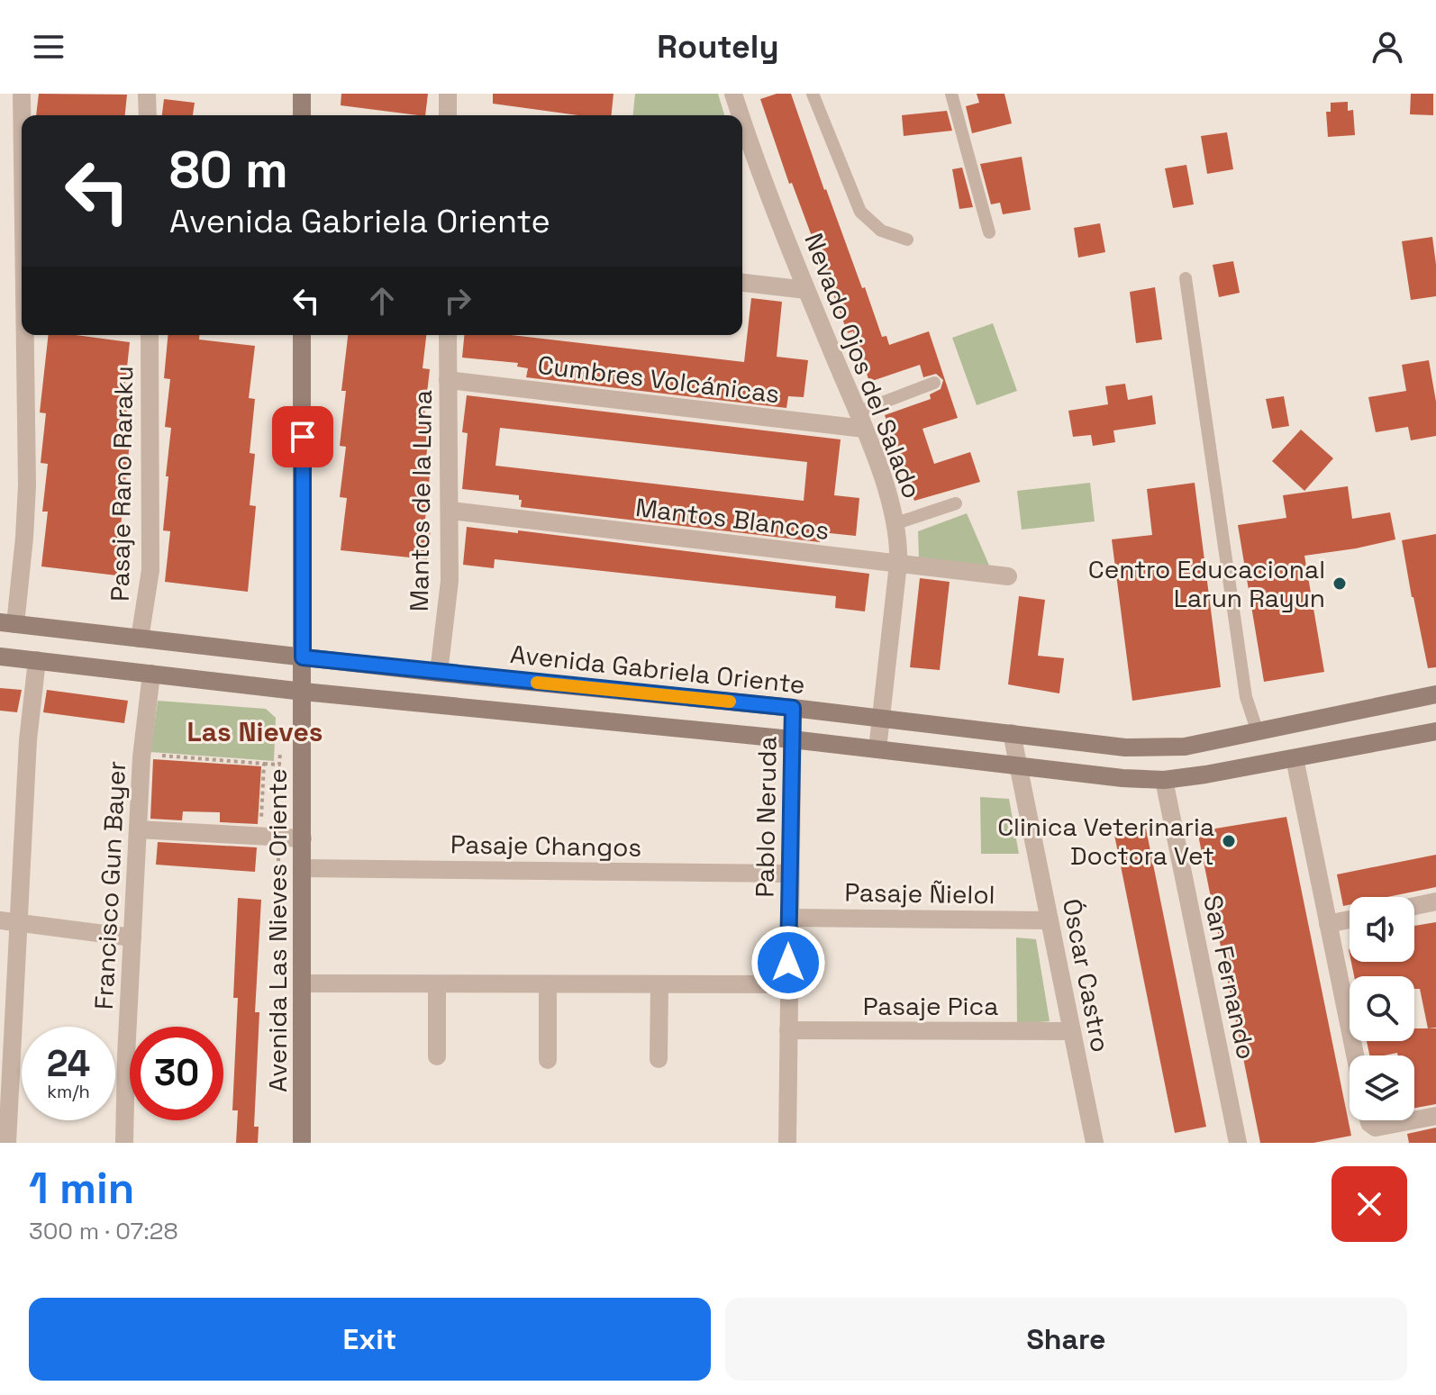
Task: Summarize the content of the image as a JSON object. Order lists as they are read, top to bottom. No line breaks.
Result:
{"streets":{"main road":["Avenida Gabriela Oriente","Avenida Las Nieves Oriente"],"street":["Nevado Ojos del Salado","Cumbres Volcánicas","Pasaje Rano Raraku","Mantos de la Luna","Mantos Blancos","Pablo Neruda","Pasaje Changos","Francisco Gun Bayer","Pasaje Ñielol","Óscar Castro","San Fernando","Pasaje Pica"]},"crossings":[["Nevado Ojos del Salado","Cumbres Volcánicas"],["Nevado Ojos del Salado","Mantos Blancos"],["Nevado Ojos del Salado","Avenida Gabriela Oriente"],["Cumbres Volcánicas","Mantos de la Luna"],["Pasaje Rano Raraku","Avenida Gabriela Oriente"],["Mantos de la Luna","Mantos Blancos"],["Mantos de la Luna","Avenida Gabriela Oriente"],["Avenida Gabriela Oriente","Pablo Neruda"],["Avenida Gabriela Oriente","Avenida Las Nieves Oriente"],["Avenida Gabriela Oriente","Óscar Castro"],["Pablo Neruda","Pasaje Changos"],["Pablo Neruda","Pasaje Ñielol"],["Pablo Neruda","Pasaje Pica"],["Pasaje Changos","Avenida Las Nieves Oriente"],["Pasaje Ñielol","Óscar Castro"],["Óscar Castro","Pasaje Pica"]],"districts":["Las Nieves"],"places":["Centro Educacional Larun Rayun","Clinica Veterinaria Doctora Vet"],"page":{"header":"Routely","turn":["80 m","Avenida Gabriela Oriente"],"speed":"24 km/h","limit":"30","heading":["1 min","300 m · 07:28"],"buttons":["Exit","Share"]}}
